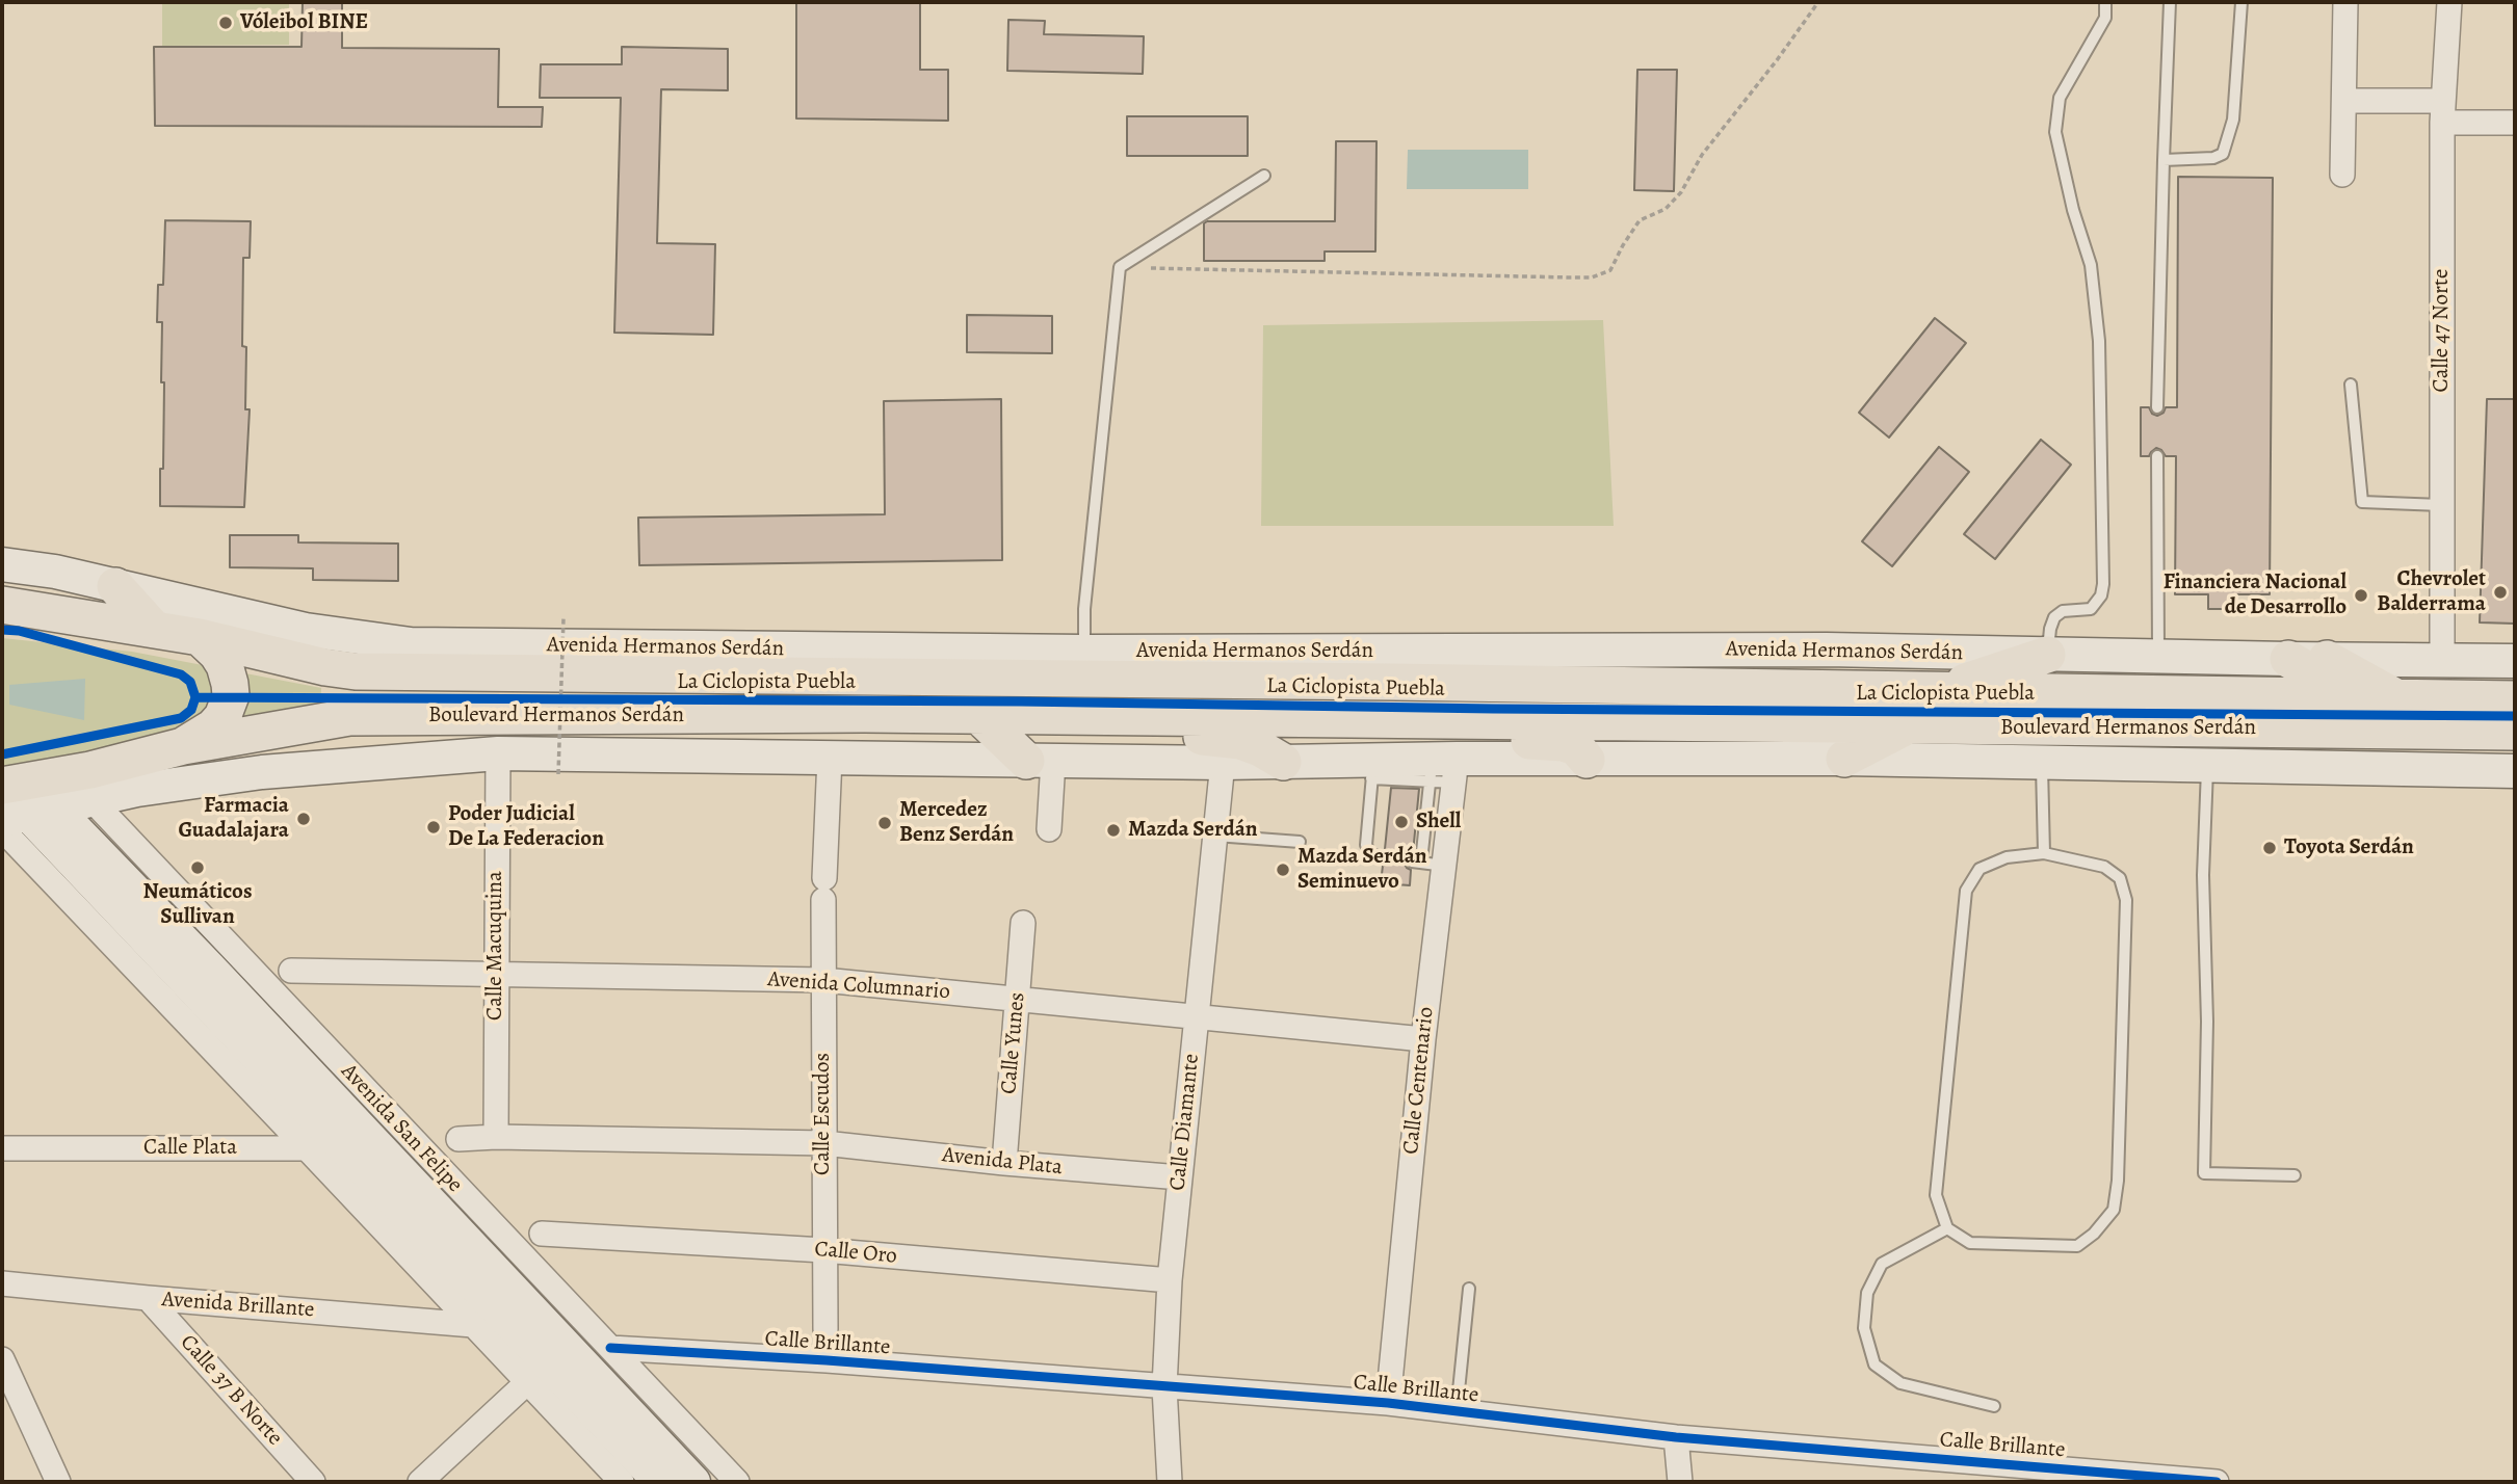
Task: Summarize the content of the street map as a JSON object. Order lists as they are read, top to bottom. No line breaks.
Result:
{"streets":{"main road":["Avenida Hermanos Serdán","Boulevard Hermanos Serdán","Avenida San Felipe"],"street":["Calle 47 Norte","Calle Macuquina","Avenida Columnario","Calle Yunes","Calle Centenario","Calle Escudos","Calle Diamante","Calle Plata","Avenida Plata","Calle Oro","Avenida Brillante","Calle Brillante","Calle 37 B Norte"],"cycle path":["La Ciclopista Puebla"]},"crossings":[["Calle 47 Norte","Avenida Hermanos Serdán"],["Boulevard Hermanos Serdán","Avenida San Felipe"],["Calle Macuquina","Avenida Columnario"],["Avenida Columnario","Calle Yunes"],["Avenida Columnario","Calle Centenario"],["Avenida Columnario","Calle Escudos"],["Avenida Columnario","Calle Diamante"],["Calle Yunes","Avenida Plata"],["Calle Centenario","Calle Brillante"],["Calle Escudos","Avenida Plata"],["Calle Escudos","Calle Oro"],["Calle Diamante","Avenida Plata"],["Calle Diamante","Calle Oro"],["Calle Diamante","Calle Brillante"],["Avenida San Felipe","Calle Plata"],["Avenida San Felipe","Avenida Brillante"],["Avenida San Felipe","Calle Brillante"],["Avenida Brillante","Calle 37 B Norte"]],"places":["Vóleibol BINE","Chevrolet Balderrama","Financiera Nacional de Desarrollo","Farmacia Guadalajara","Shell","Mercedez Benz Serdán","Poder Judicial De La Federacion","Mazda Serdán","Toyota Serdán","Neumáticos Sullivan","Mazda Serdán Seminuevo"]}
